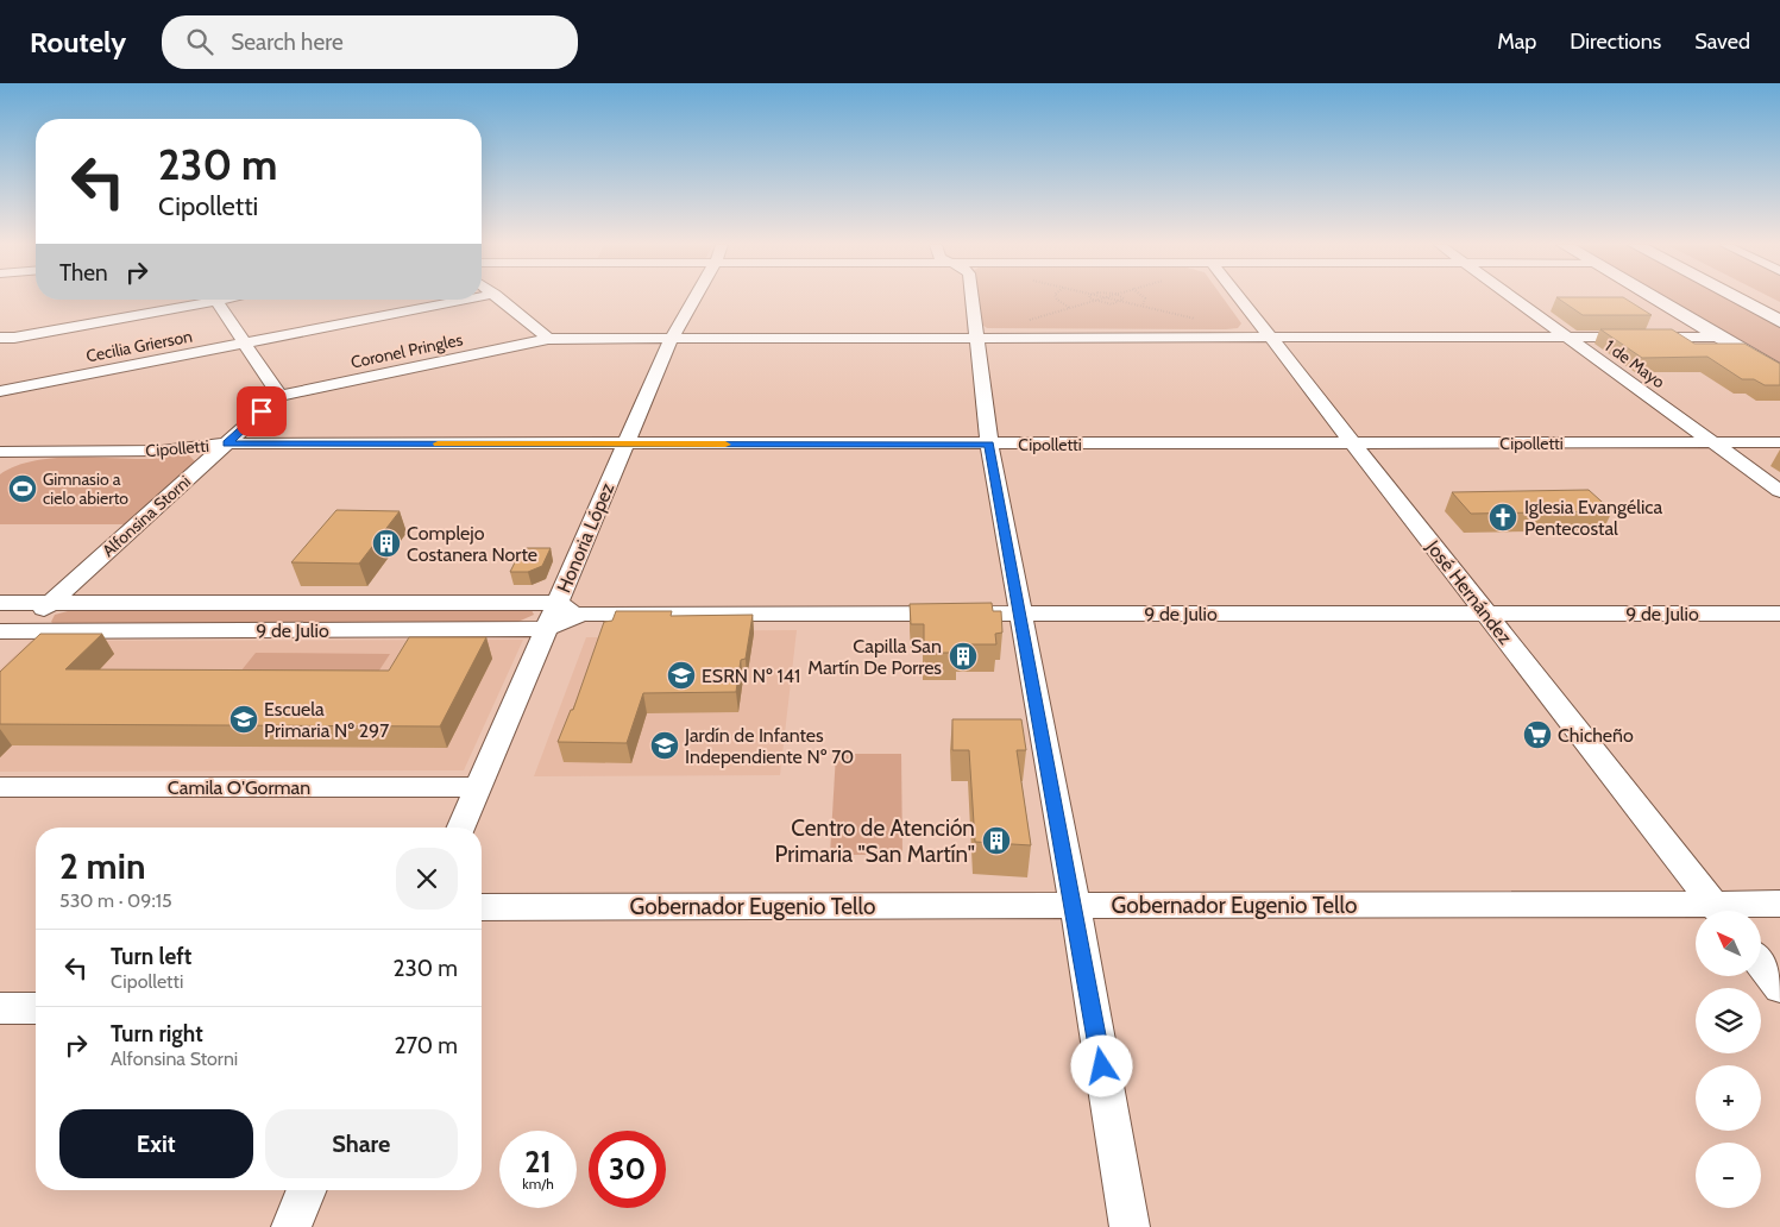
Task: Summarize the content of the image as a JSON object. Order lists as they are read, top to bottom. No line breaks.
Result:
{"streets":{"street":["Cecilia Grierson","Coronel Pringles","1 de Mayo","Cipolletti","Alfonsina Storni","Honoria López","José Hernández","9 de Julio","Camila O'Gorman","Gobernador Eugenio Tello"]},"crossings":[["Coronel Pringles","1 de Mayo"],["Coronel Pringles","Alfonsina Storni"],["Coronel Pringles","Honoria López"],["Coronel Pringles","José Hernández"],["1 de Mayo","Cipolletti"],["Cipolletti","Alfonsina Storni"],["Cipolletti","Honoria López"],["Cipolletti","José Hernández"],["Alfonsina Storni","9 de Julio"],["Honoria López","9 de Julio"],["Honoria López","Camila O'Gorman"],["José Hernández","9 de Julio"]],"places":{"sports":["Gimnasio a cielo abierto"],"church":["Iglesia Evangélica Pentecostal"],"building":["Complejo Costanera Norte","Capilla San Martín De Porres","Centro de Atención Primaria \"San Martín\""],"school or university":["ESRN Nº 141","Escuela Primaria Nº 297","Jardín de Infantes Independiente Nº 70"],"supermarket":["Chicheño"]},"north":"top left","page":{"header":"Routely","search":"Search here","nav":["Map","Directions","Saved"],"turn":["230 m","Cipolletti"],"then":"Then","heading":["2 min","530 m · 09:15"],"map_buttons":["+","−"],"list":[{"name":"Turn left","note":"Cipolletti","value":"230 m"},{"name":"Turn right","note":"Alfonsina Storni","value":"270 m"}],"buttons":["Exit","Share"],"speed":"21 km/h","limit":"30"}}
